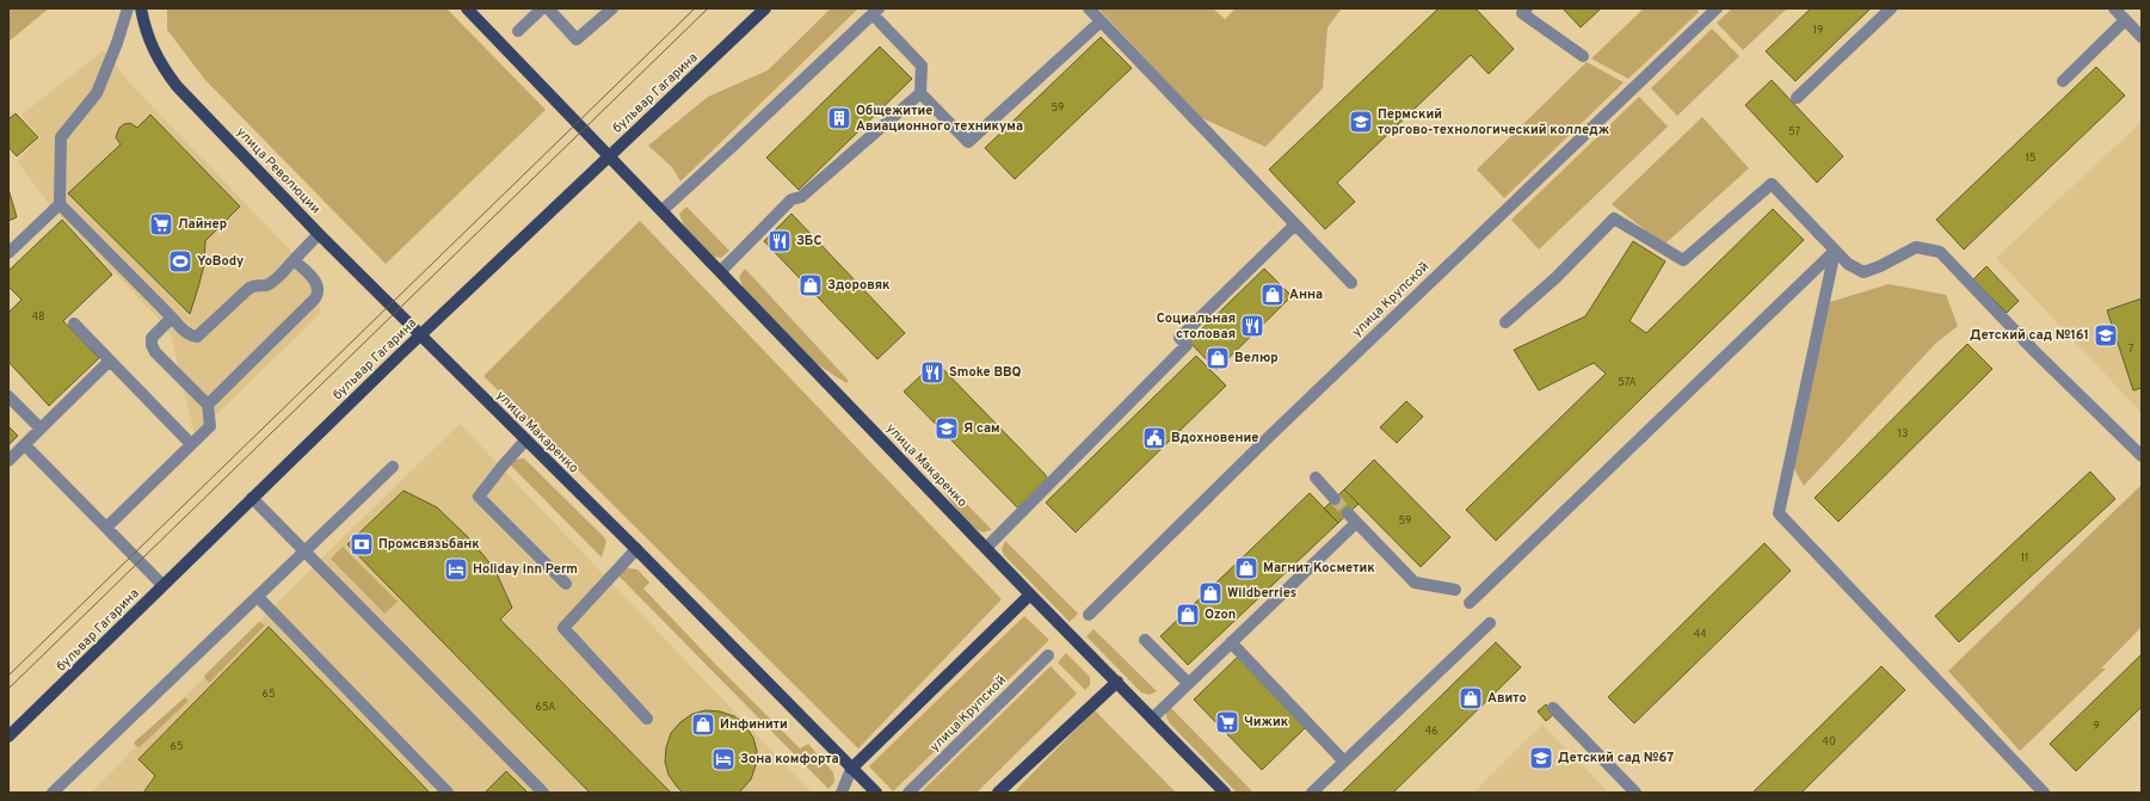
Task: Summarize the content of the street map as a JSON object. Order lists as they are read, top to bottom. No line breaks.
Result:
{"streets":{"main road":["бульвар Гагарина","улица Революции","улица Макаренко"],"street":["улица Крупской"]},"crossings":[["бульвар Гагарина","улица Революции"],["бульвар Гагарина","улица Макаренко"],["улица Революции","улица Макаренко"]],"places":{"building":["Общежитие Авиационного техникума"],"school or university":["Пермский торгово-технологический колледж","Детский сад №161","Я сам","Детский сад №67"],"supermarket":["Лайнер","Чижик"],"restaurant":["ЗБС","Социальная столовая","Smoke BBQ"],"sports":["YoBody"],"shop":["Здоровяк","Анна","Велюр","Магнит Косметик","Wildberries","Ozon","Авито","Инфинити"],"public building":["Вдохновение"],"bank":["Промсвязьбанк"],"hotel":["Holiday inn Perm","Зона комфорта"]},"house_numbers":["19","59","57","15","48","7","57А","13","59","11","44","65","65А","9","46","40","65"]}
